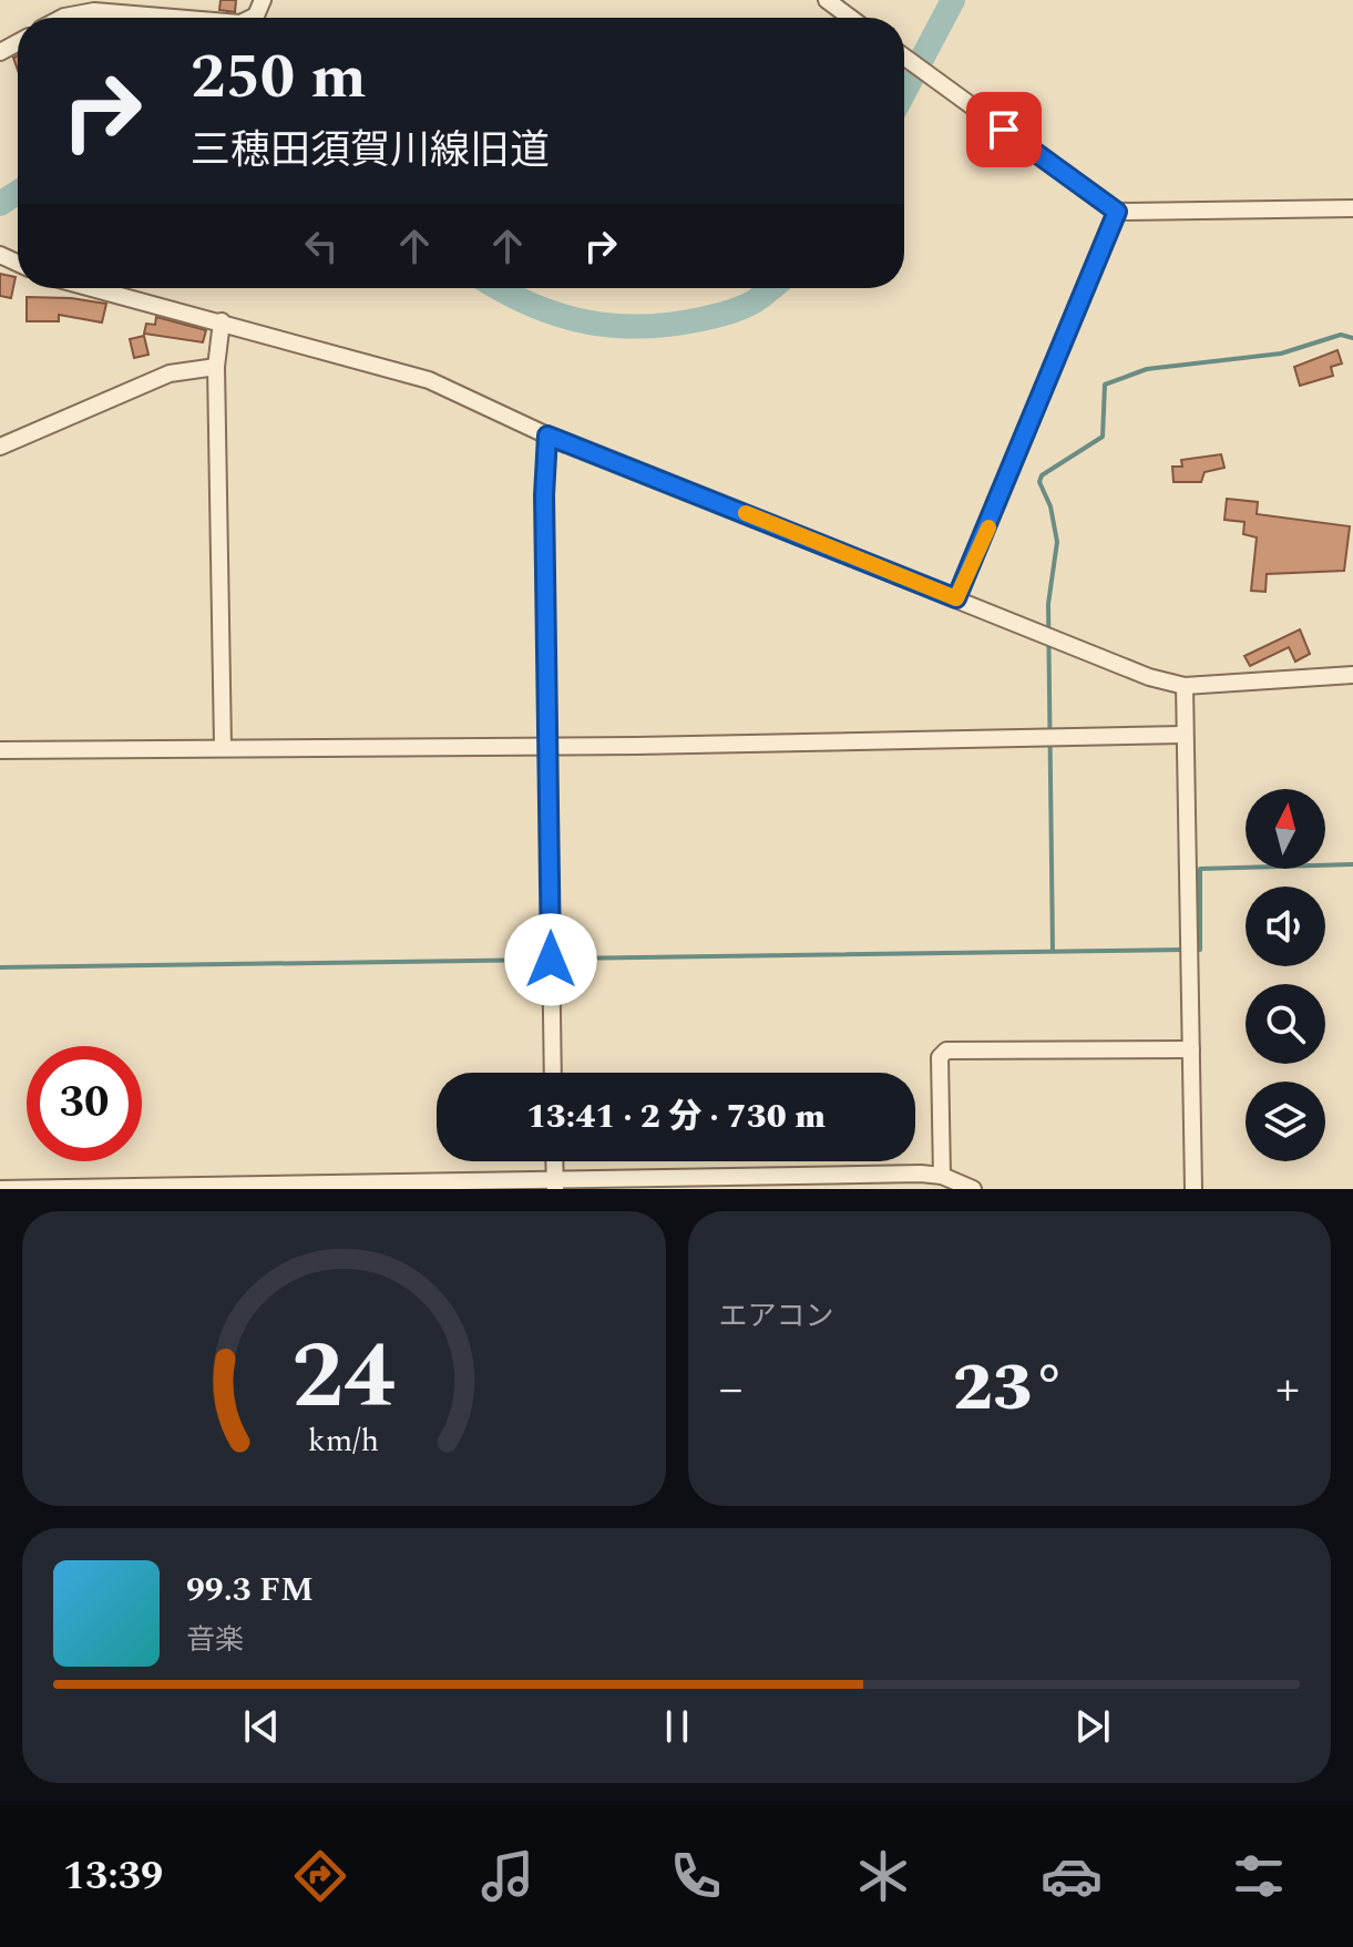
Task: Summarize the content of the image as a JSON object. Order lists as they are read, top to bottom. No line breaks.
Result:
{"north":"top","page":{"turn":["250 m","三穂田須賀川線旧道"],"limit":"30","trip":"13:41 · 2 分 · 730 m","tile":"エアコン","heat":["−","23°","+"],"song":["99.3 FM","音楽"],"tabs":"13:39","gauge":["24","km/h"]}}
